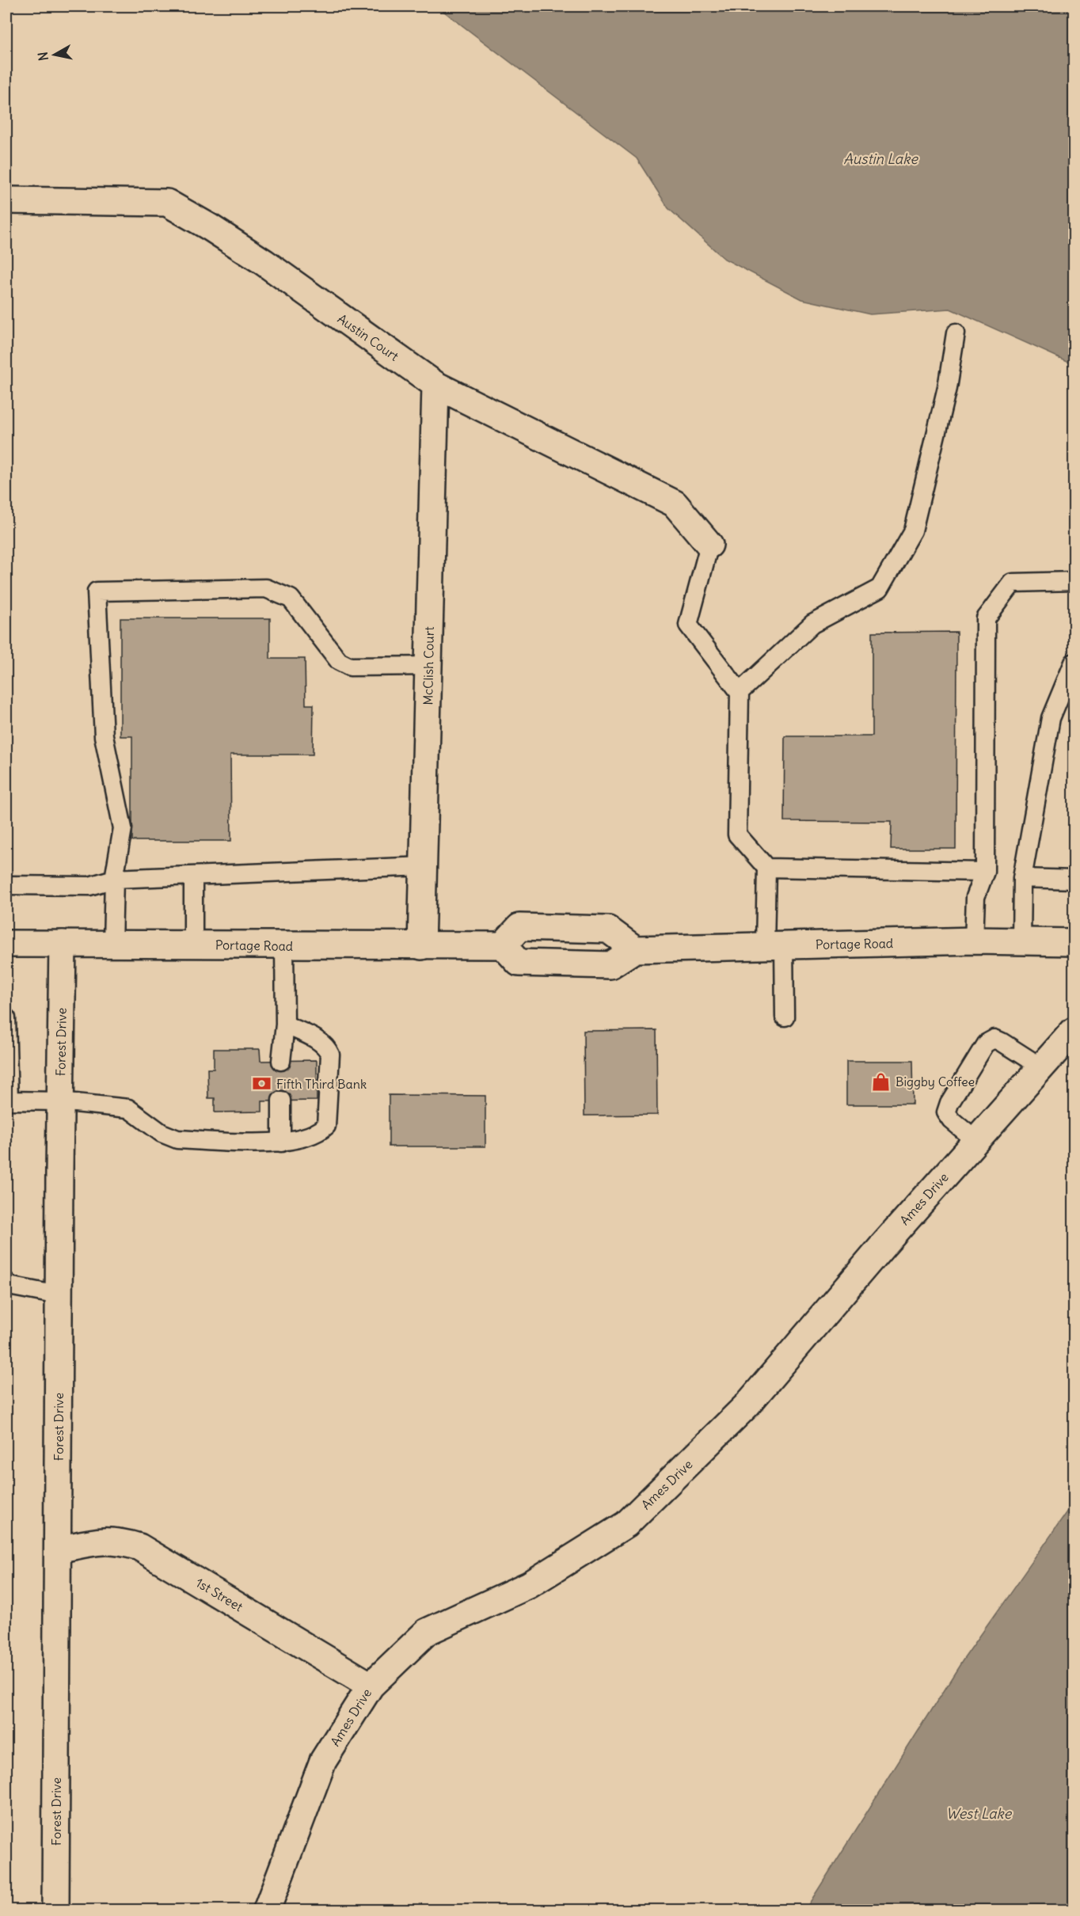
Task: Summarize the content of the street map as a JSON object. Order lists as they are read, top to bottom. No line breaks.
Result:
{"streets":{"street":["Austin Court","McClish Court","Portage Road","Forest Drive","Ames Drive","1st Street"]},"crossings":[["Austin Court","McClish Court"],["McClish Court","Portage Road"],["Portage Road","Forest Drive"],["Forest Drive","1st Street"],["Ames Drive","1st Street"]],"water":["Austin Lake","West Lake"],"places":{"shop":["Biggby Coffee"],"bank":["Fifth Third Bank"]},"north":"left"}
